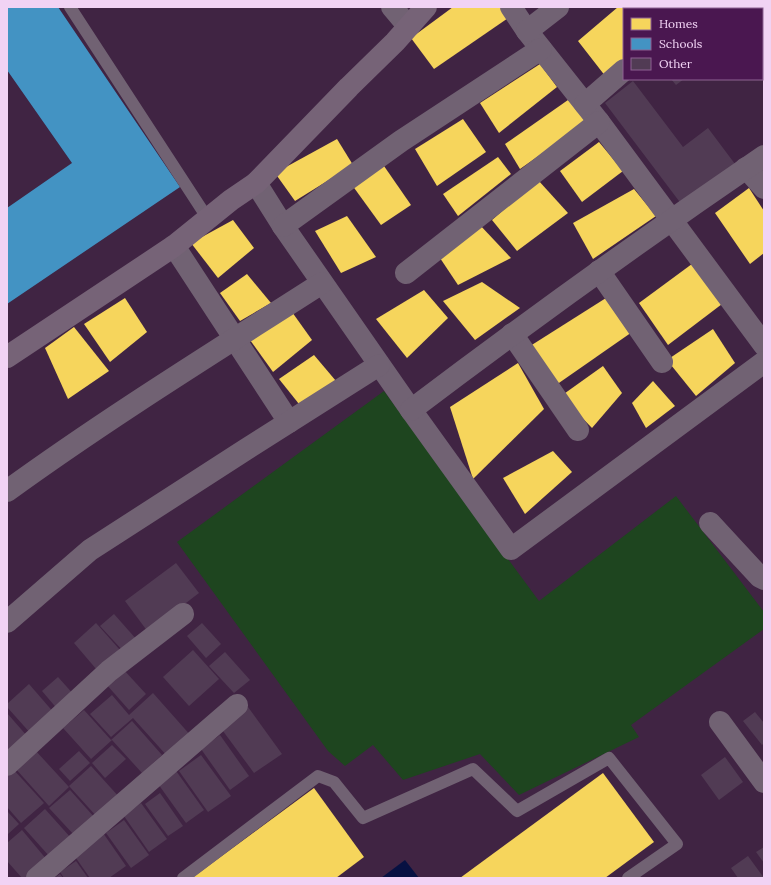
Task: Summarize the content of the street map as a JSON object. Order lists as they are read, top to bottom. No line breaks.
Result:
{"legend":["Homes","Schools","Other"]}
